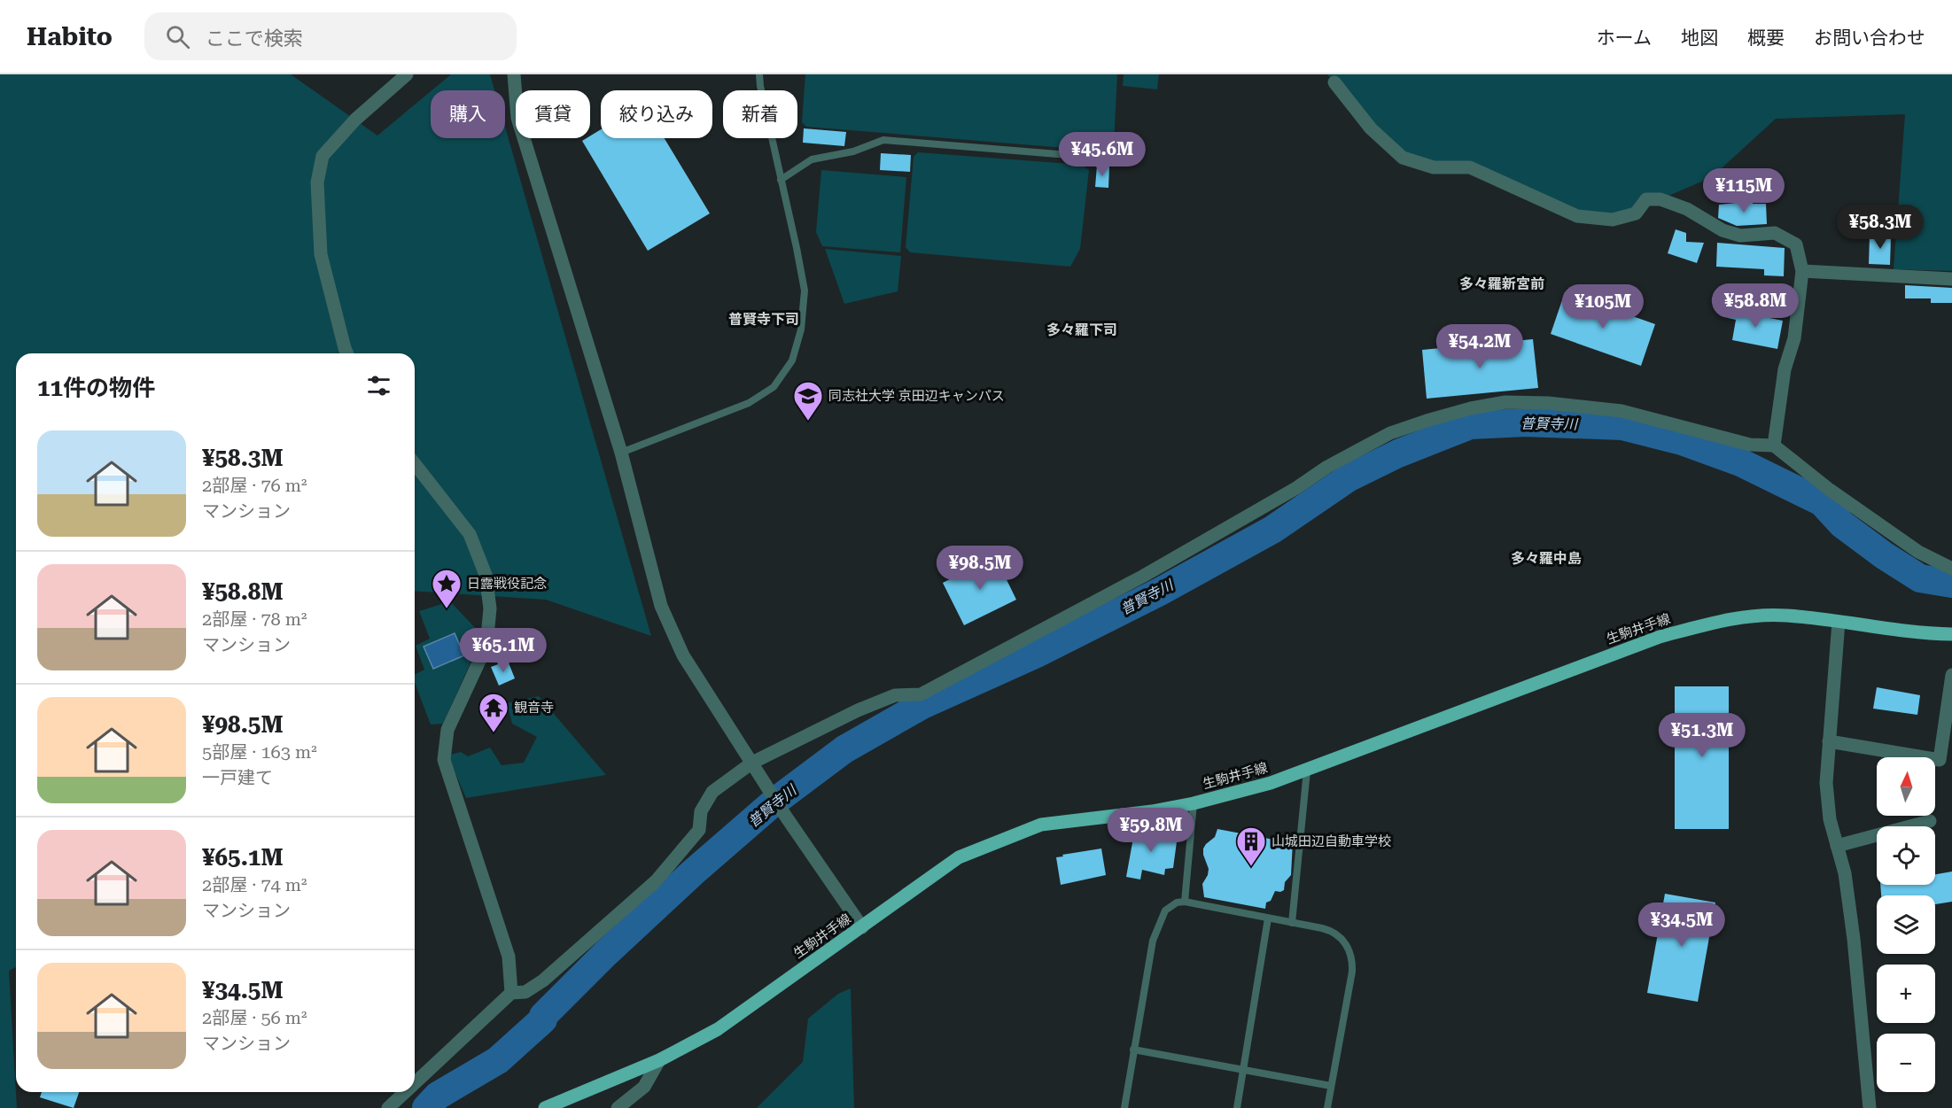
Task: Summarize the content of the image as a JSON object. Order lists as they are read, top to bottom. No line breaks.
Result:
{"streets":{"main road":["生駒井手線"]},"districts":["多々羅新宮前","普賢寺下司","多々羅下司","多々羅中島"],"water":["普賢寺川"],"places":{"school or university":["同志社大学 京田辺キャンパス"],"place":["日露戦役記念"],"temple":["観音寺"],"building":["山城田辺自動車学校"]},"north":"top","page":{"header":"Habito","search":"ここで検索","nav":["ホーム","地図","概要","お問い合わせ"],"chip":["購入","賃貸","絞り込み","新着"],"price":["¥45.6M","¥115M","¥58.3M","¥58.8M","¥105M","¥54.2M","¥98.5M","¥65.1M","¥51.3M","¥59.8M","¥34.5M"],"heading":"11件の物件","list":[{"name":"¥58.3M","note":"2部屋 · 76 m² · マンション"},{"name":"¥58.8M","note":"2部屋 · 78 m² · マンション"},{"name":"¥98.5M","note":"5部屋 · 163 m² · 一戸建て"},{"name":"¥65.1M","note":"2部屋 · 74 m² · マンション"},{"name":"¥34.5M","note":"2部屋 · 56 m² · マンション"}],"map_buttons":["+","−"]}}
